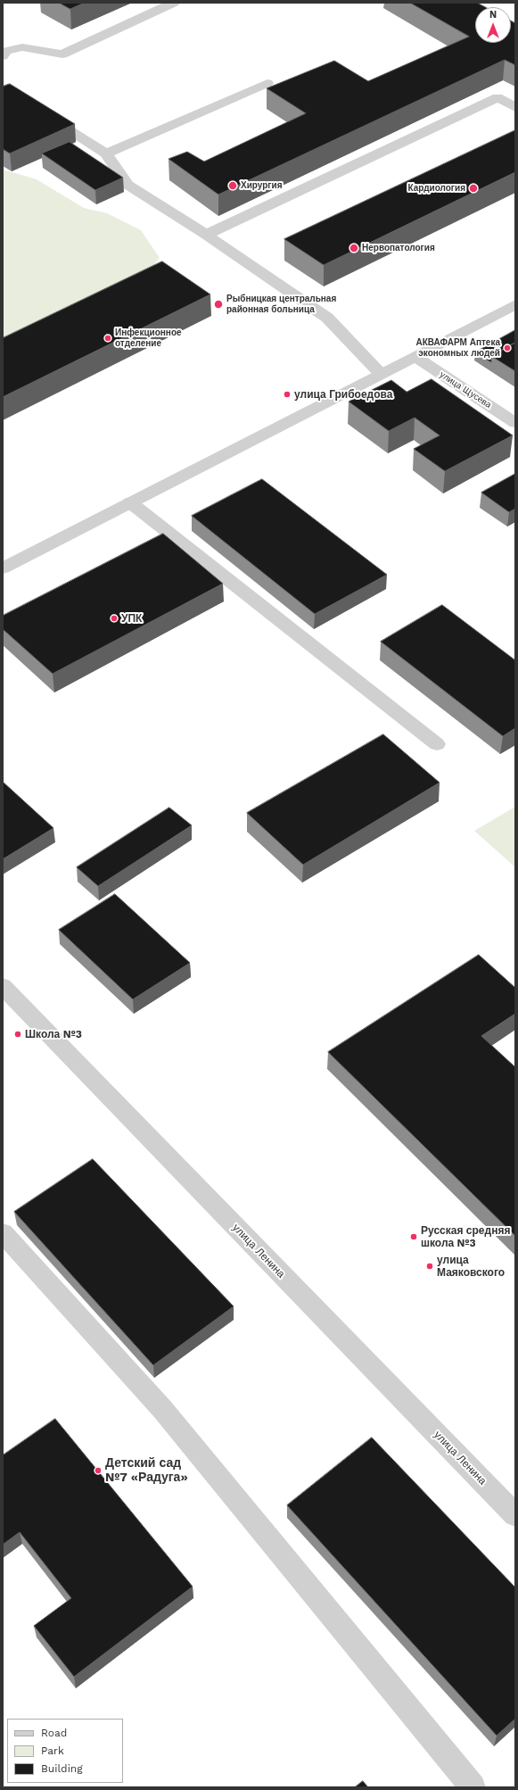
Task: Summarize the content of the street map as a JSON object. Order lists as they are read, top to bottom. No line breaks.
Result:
{"streets":{"street":["улица Щусева","улица Ленина"]},"places":["Хирургия","Кардиология","Нервопатология","Рыбницкая центральная районная больница","Инфекционное отделение","АКВАФАРМ Аптека экономных людей","улица Грибоедова","УПК","Школа №3","Русская средняя школа №3","улица Маяковского","Детский сад №7 «Радуга»"],"legend":["Road","Park","Building"],"north":"top"}
